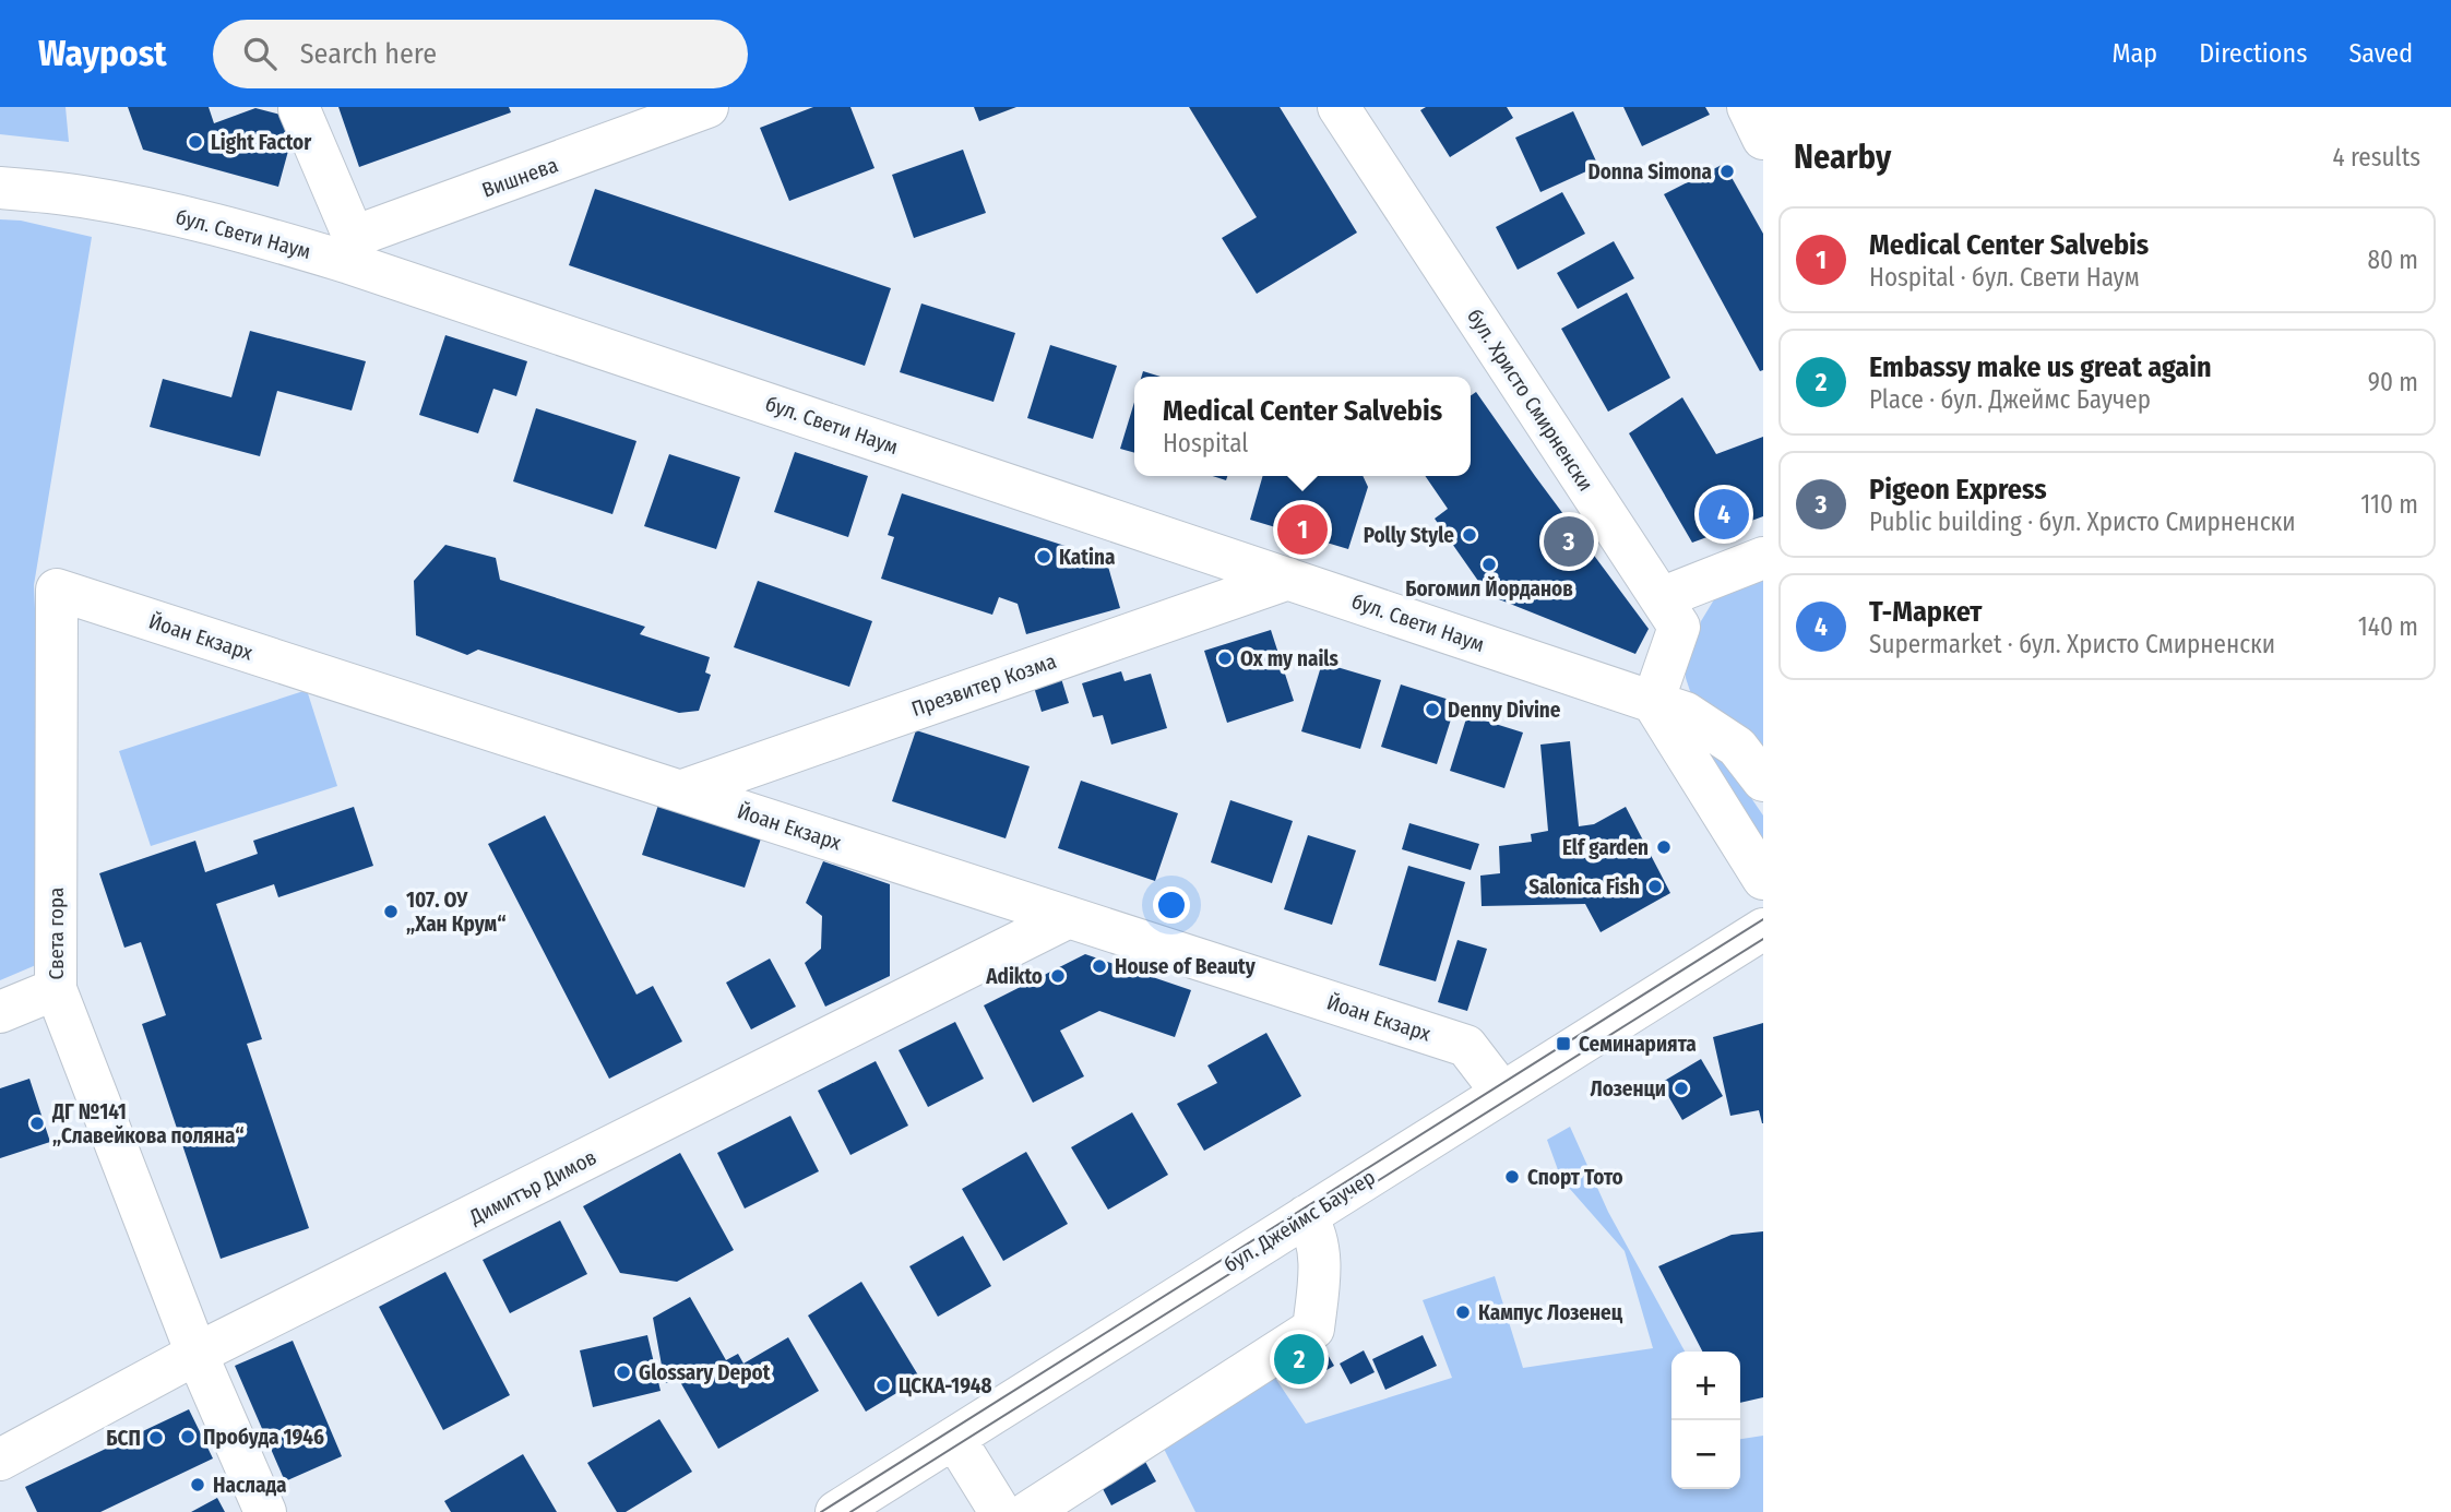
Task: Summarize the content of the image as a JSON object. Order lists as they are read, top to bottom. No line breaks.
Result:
{"streets":{"street":["Вишнева","бул. Свети Наум","бул. Христо Смирненски","Йоан Екзарх","Презвитер Козма","Света гора","Димитър Димов","бул. Джеймс Баучер"]},"crossings":[["Вишнева","бул. Свети Наум"],["бул. Свети Наум","бул. Христо Смирненски"],["бул. Свети Наум","Презвитер Козма"],["Йоан Екзарх","Презвитер Козма"],["Йоан Екзарх","Света гора"],["Йоан Екзарх","Димитър Димов"],["Йоан Екзарх","бул. Джеймс Баучер"],["Света гора","Димитър Димов"]],"places":{"other":["Light Factor","Donna Simona","Polly Style","Katina","Богомил Йорданов","Ox my nails","Denny Divine","Elf garden","Salonica Fish","107. ОУ „Хан Крум“","House of Beauty","Adikto","Лозенци","ДГ №141 „Славейкова поляна“","Спорт Тото","Кампус Лозенец","Glossary Depot","ЦСКА-1948","Пробуда 1946","БСП","Наслада"],"transit":["Семинарията"]},"page":{"header":"Waypost","search":"Search here","nav":["Map","Directions","Saved"],"heading":["Nearby","4 results"],"list":[{"mark":"1","name":"Medical Center Salvebis","note":"Hospital · бул. Свети Наум","value":"80 m"},{"mark":"2","name":"Embassy make us great again","note":"Place · бул. Джеймс Баучер","value":"90 m"},{"mark":"3","name":"Pigeon Express","note":"Public building · бул. Христо Смирненски","value":"110 m"},{"mark":"4","name":"Т-Маркет","note":"Supermarket · бул. Христо Смирненски","value":"140 m"}],"popup":["Medical Center Salvebis","Hospital"],"pins":["4","1","3","2"],"map_buttons":["+","−"]}}
